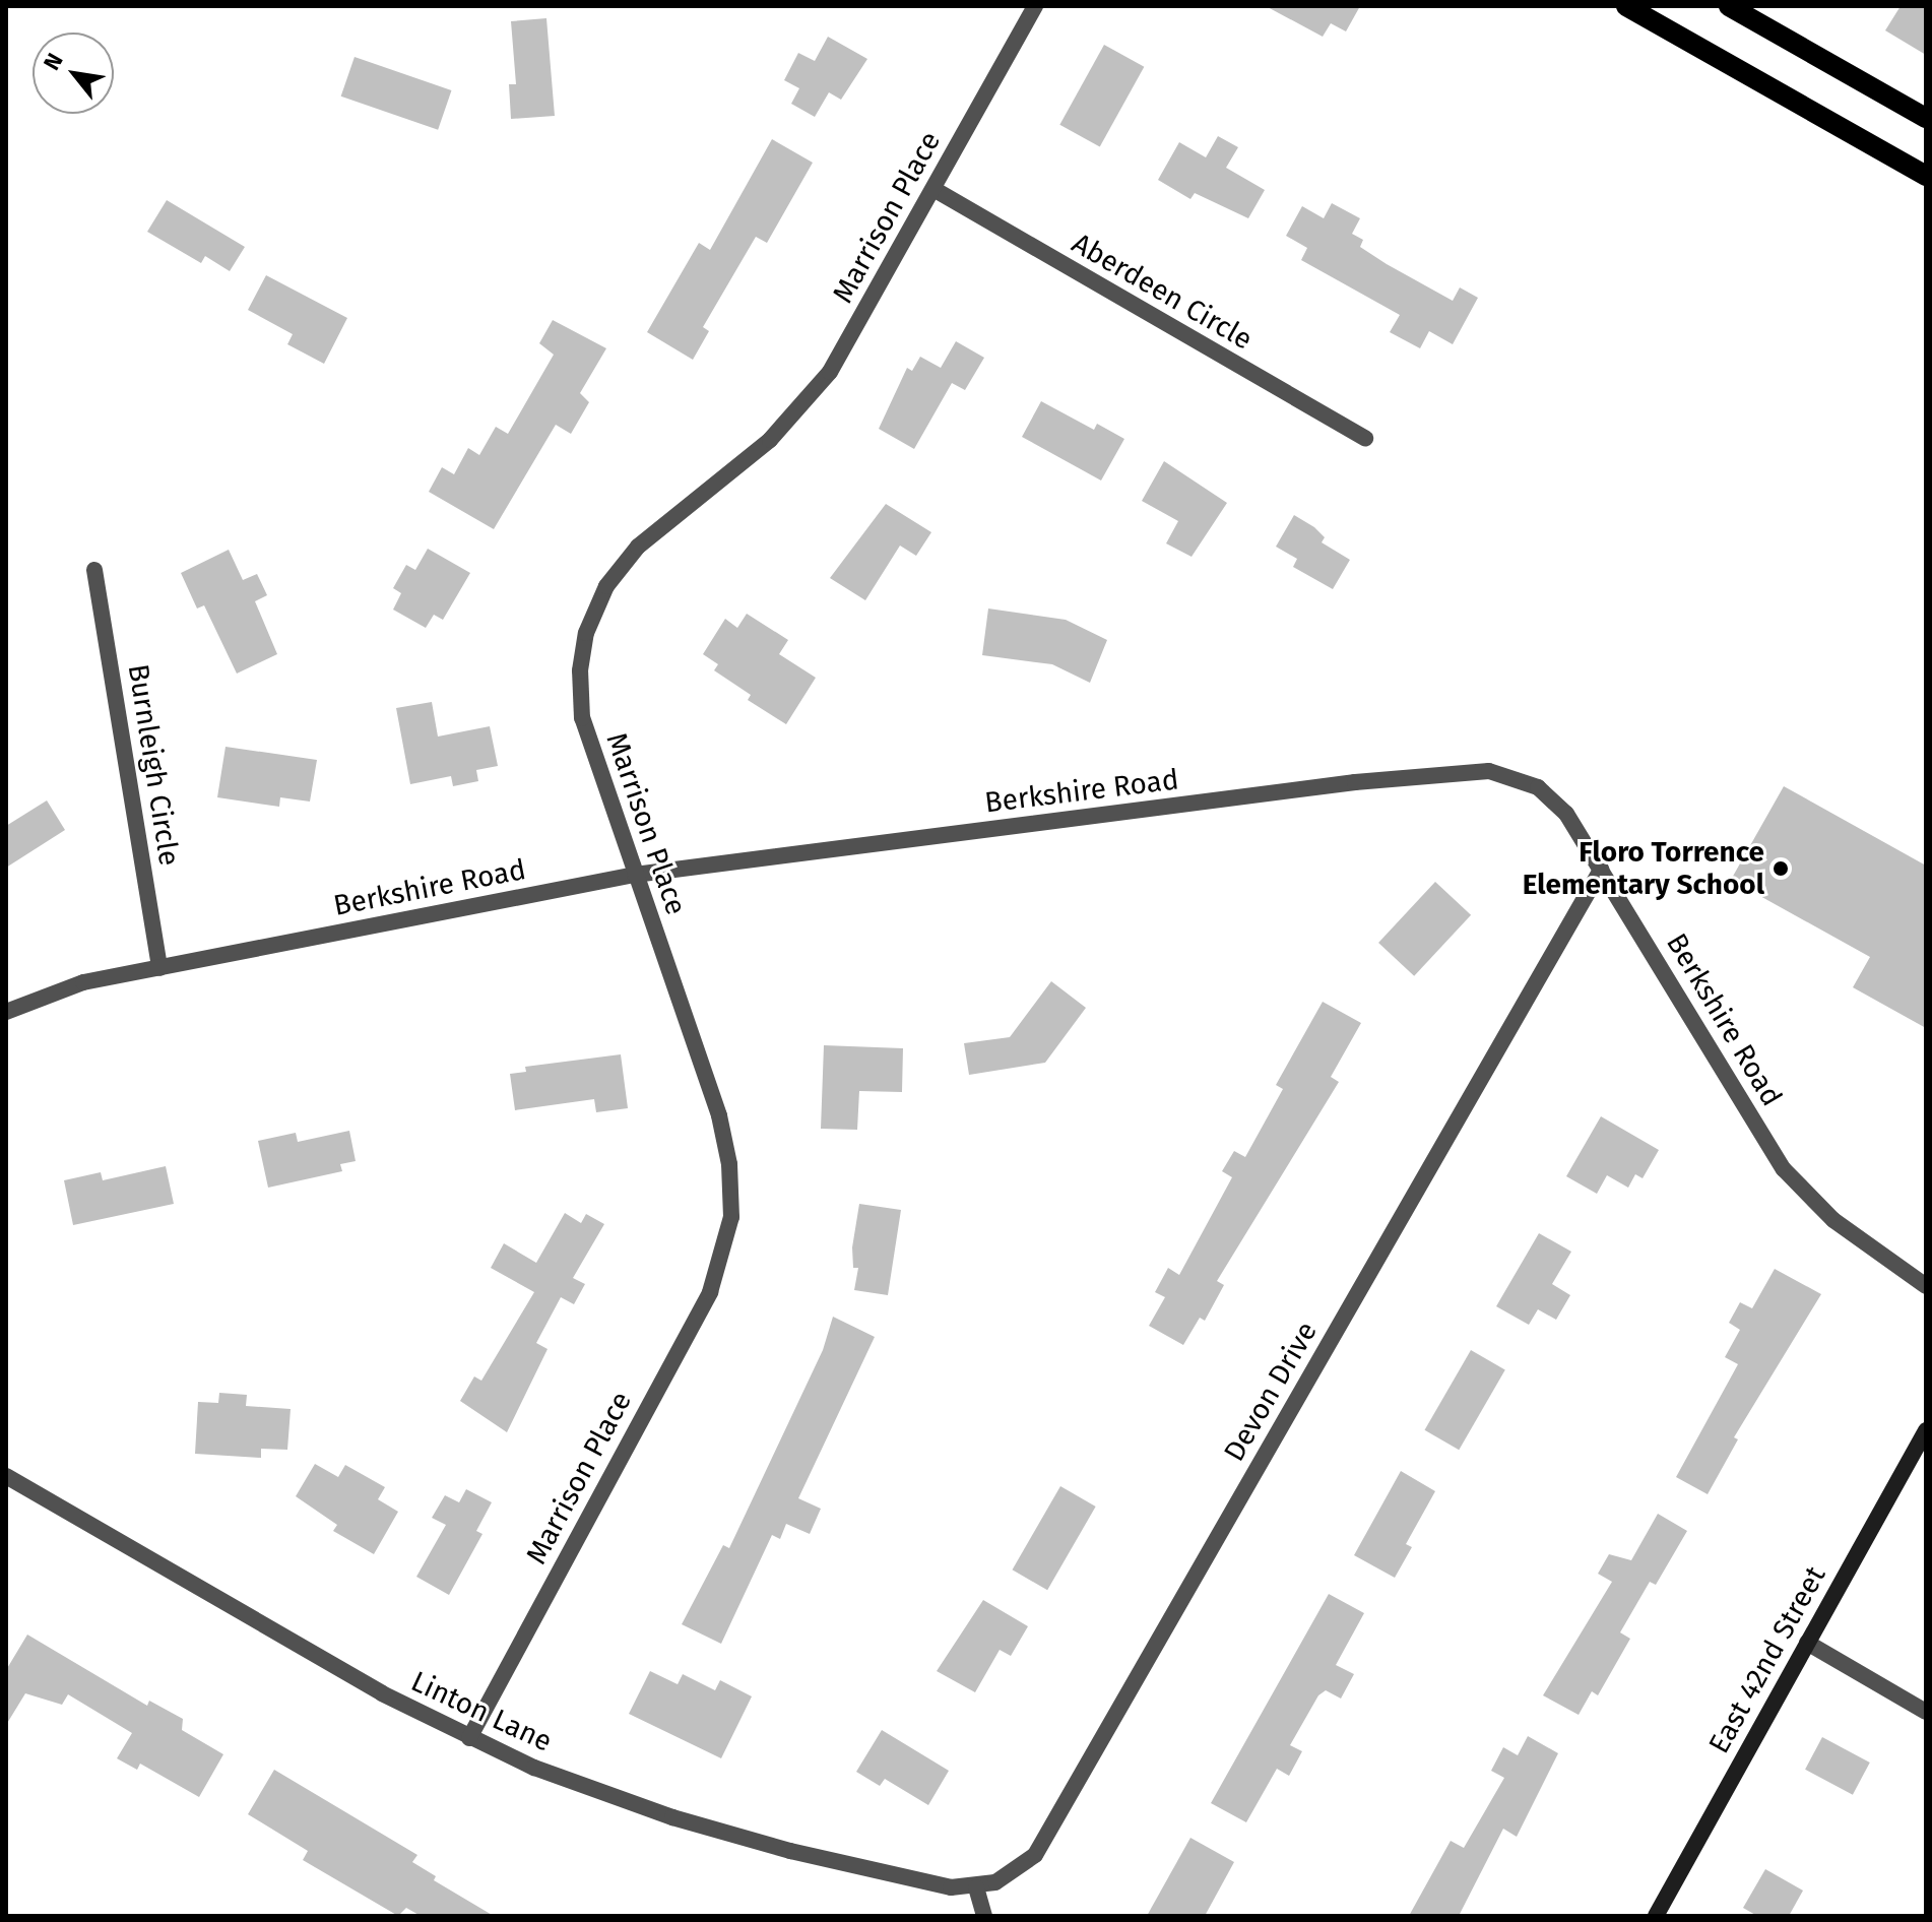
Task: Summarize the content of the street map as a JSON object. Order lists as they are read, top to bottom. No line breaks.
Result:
{"streets":{"street":["Marrison Place","Aberdeen Circle","Burnleigh Circle","Berkshire Road","Devon Drive","East 42nd Street","Linton Lane"]},"crossings":[["Marrison Place","Aberdeen Circle"],["Marrison Place","Berkshire Road"],["Marrison Place","Linton Lane"],["Burnleigh Circle","Berkshire Road"],["Berkshire Road","Devon Drive"],["Devon Drive","Linton Lane"]],"places":["Floro Torrence Elementary School"],"north":"top left"}
